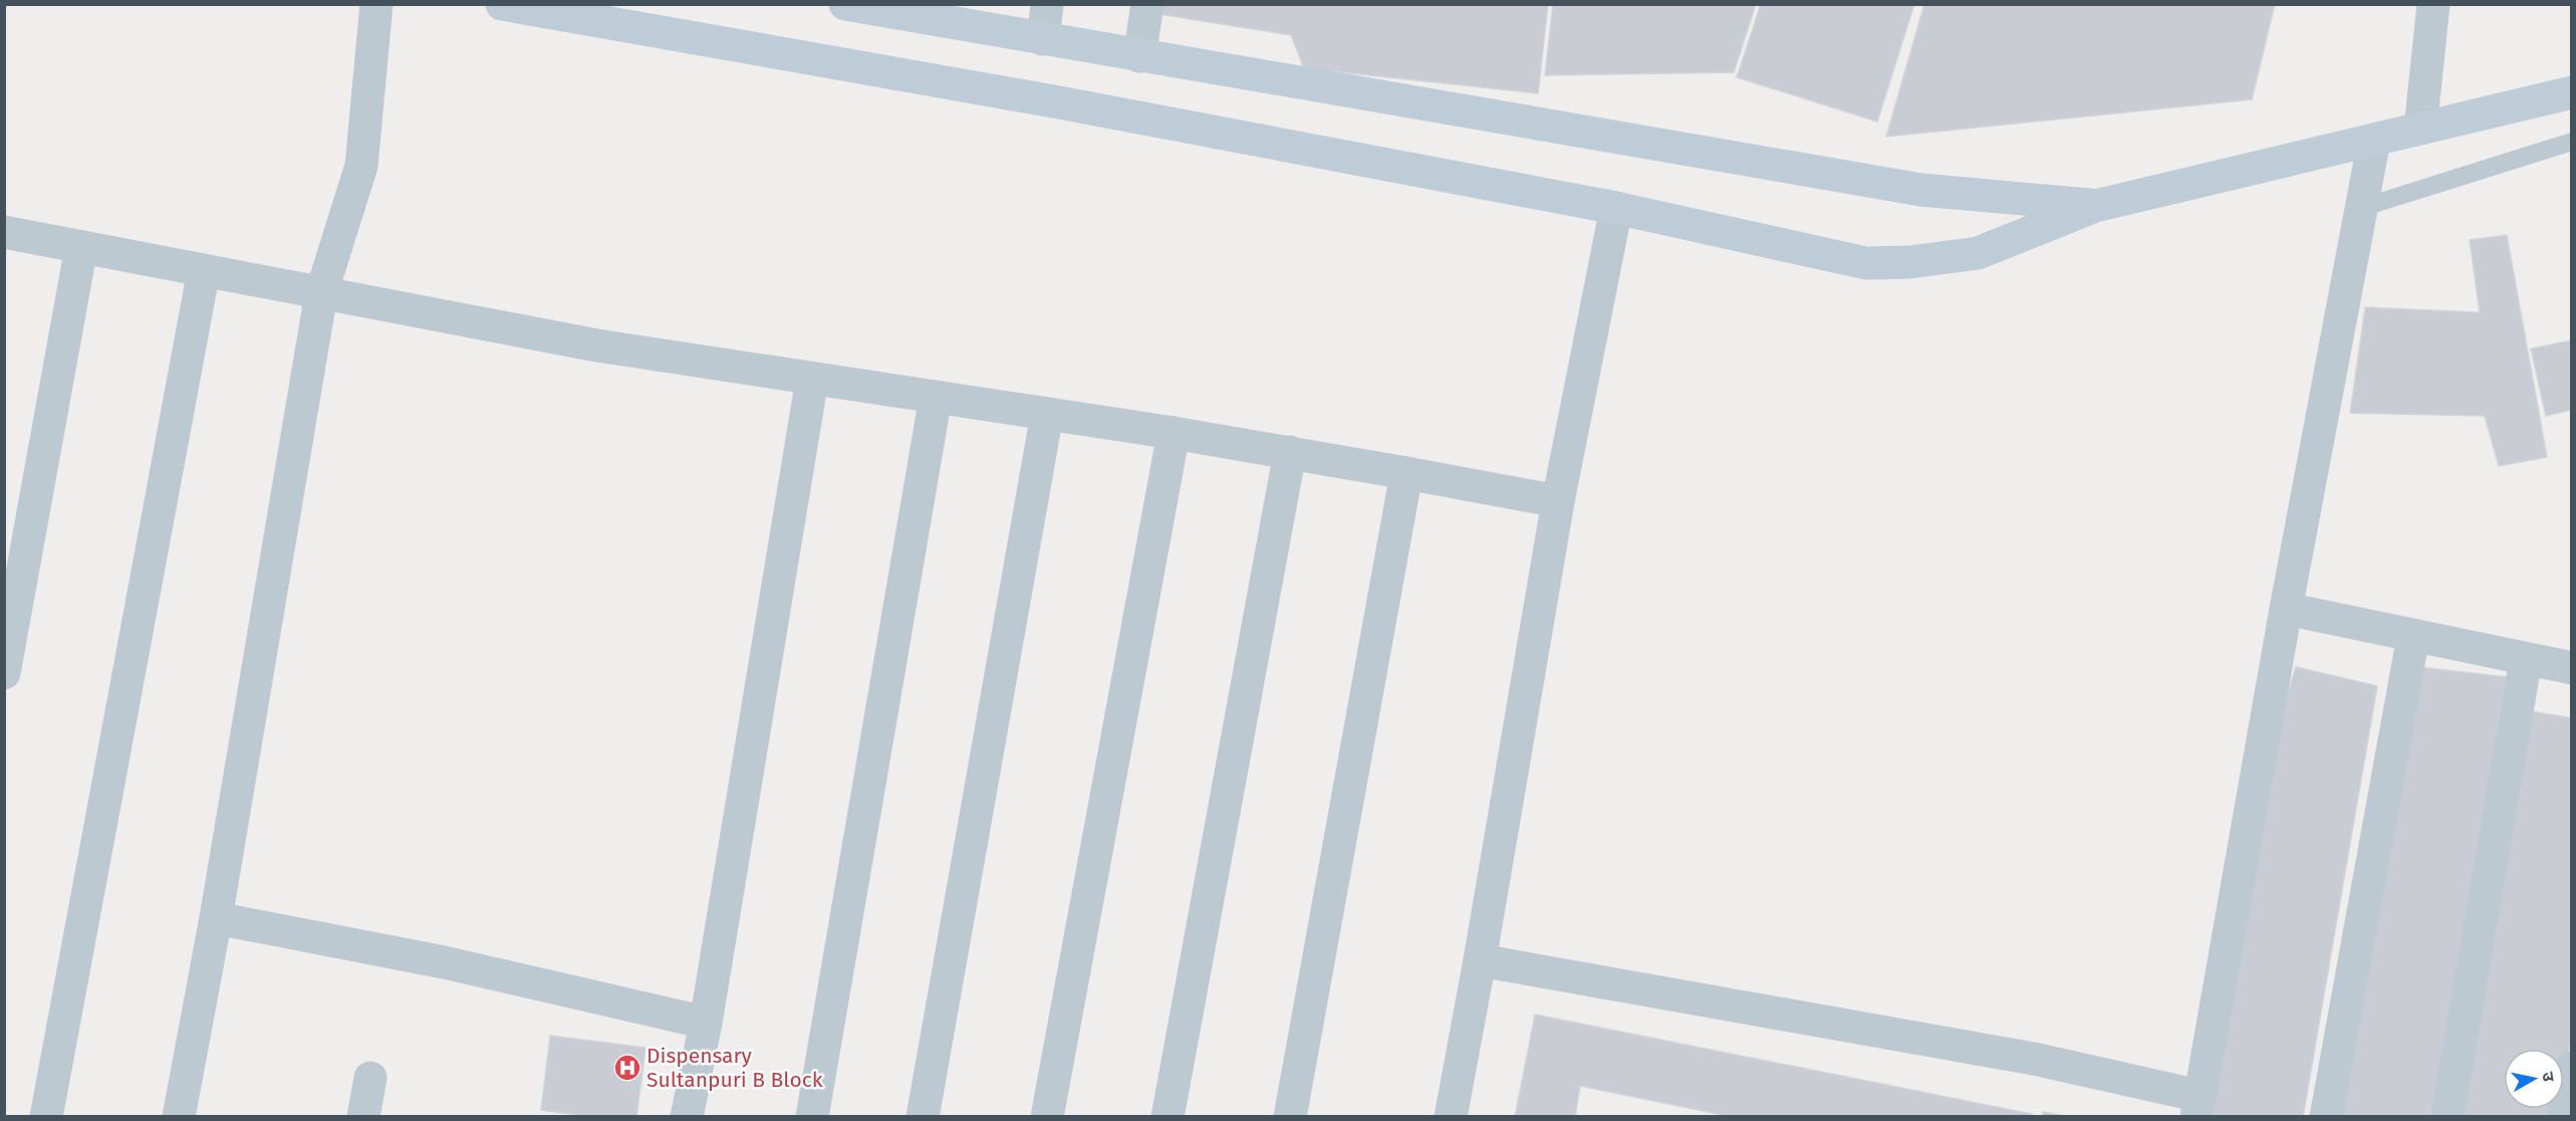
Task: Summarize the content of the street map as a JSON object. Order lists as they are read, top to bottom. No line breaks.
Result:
{"places":{"hospital":["Dispensary Sultanpuri B Block"]},"north":"right"}
